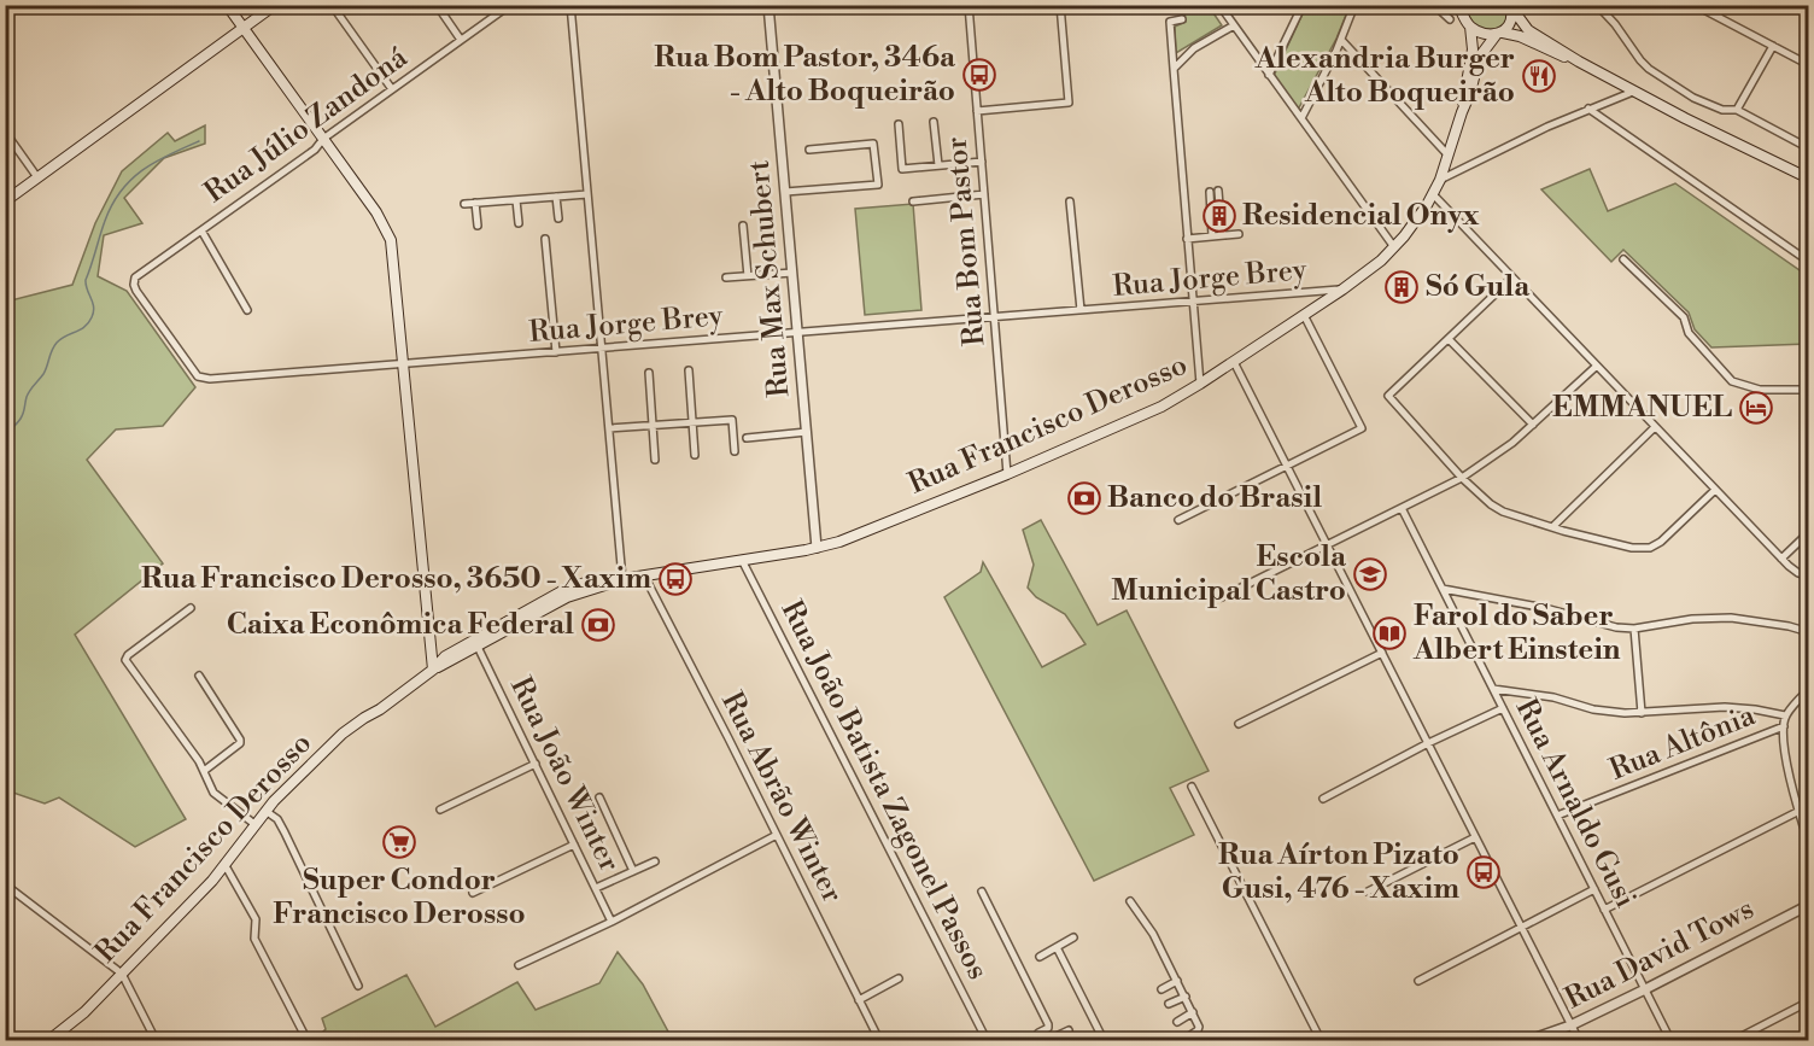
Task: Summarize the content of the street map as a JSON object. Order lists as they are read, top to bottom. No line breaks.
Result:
{"streets":{"main road":["Rua Francisco Derosso"],"street":["Rua Júlio Zandoná","Rua Bom Pastor","Rua Max Schubert","Rua Jorge Brey","Rua Altônia","Rua João Winter","Rua João Batista Zagonel Passos","Rua Abrão Winter","Rua Arnaldo Gusi","Rua David Tows"]},"crossings":[["Rua Júlio Zandoná","Rua Jorge Brey"],["Rua Bom Pastor","Rua Jorge Brey"],["Rua Bom Pastor","Rua Francisco Derosso"],["Rua Max Schubert","Rua Jorge Brey"],["Rua Max Schubert","Rua Francisco Derosso"],["Rua Jorge Brey","Rua Francisco Derosso"],["Rua Francisco Derosso","Rua João Winter"],["Rua Francisco Derosso","Rua João Batista Zagonel Passos"],["Rua Francisco Derosso","Rua Abrão Winter"],["Rua Altônia","Rua Arnaldo Gusi"],["Rua Arnaldo Gusi","Rua David Tows"]],"places":{"bus stop":["Rua Bom Pastor, 346a - Alto Boqueirão","Rua Francisco Derosso, 3650 - Xaxim","Rua Aírton Pizato Gusi, 476 - Xaxim"],"restaurant":["Alexandria Burger Alto Boqueirão"],"building":["Residencial Onyx","Só Gula"],"hotel":["EMMANUEL"],"bank":["Banco do Brasil","Caixa Econômica Federal"],"school or university":["Escola Municipal Castro"],"library":["Farol do Saber Albert Einstein"],"supermarket":["Super Condor Francisco Derosso"]}}
